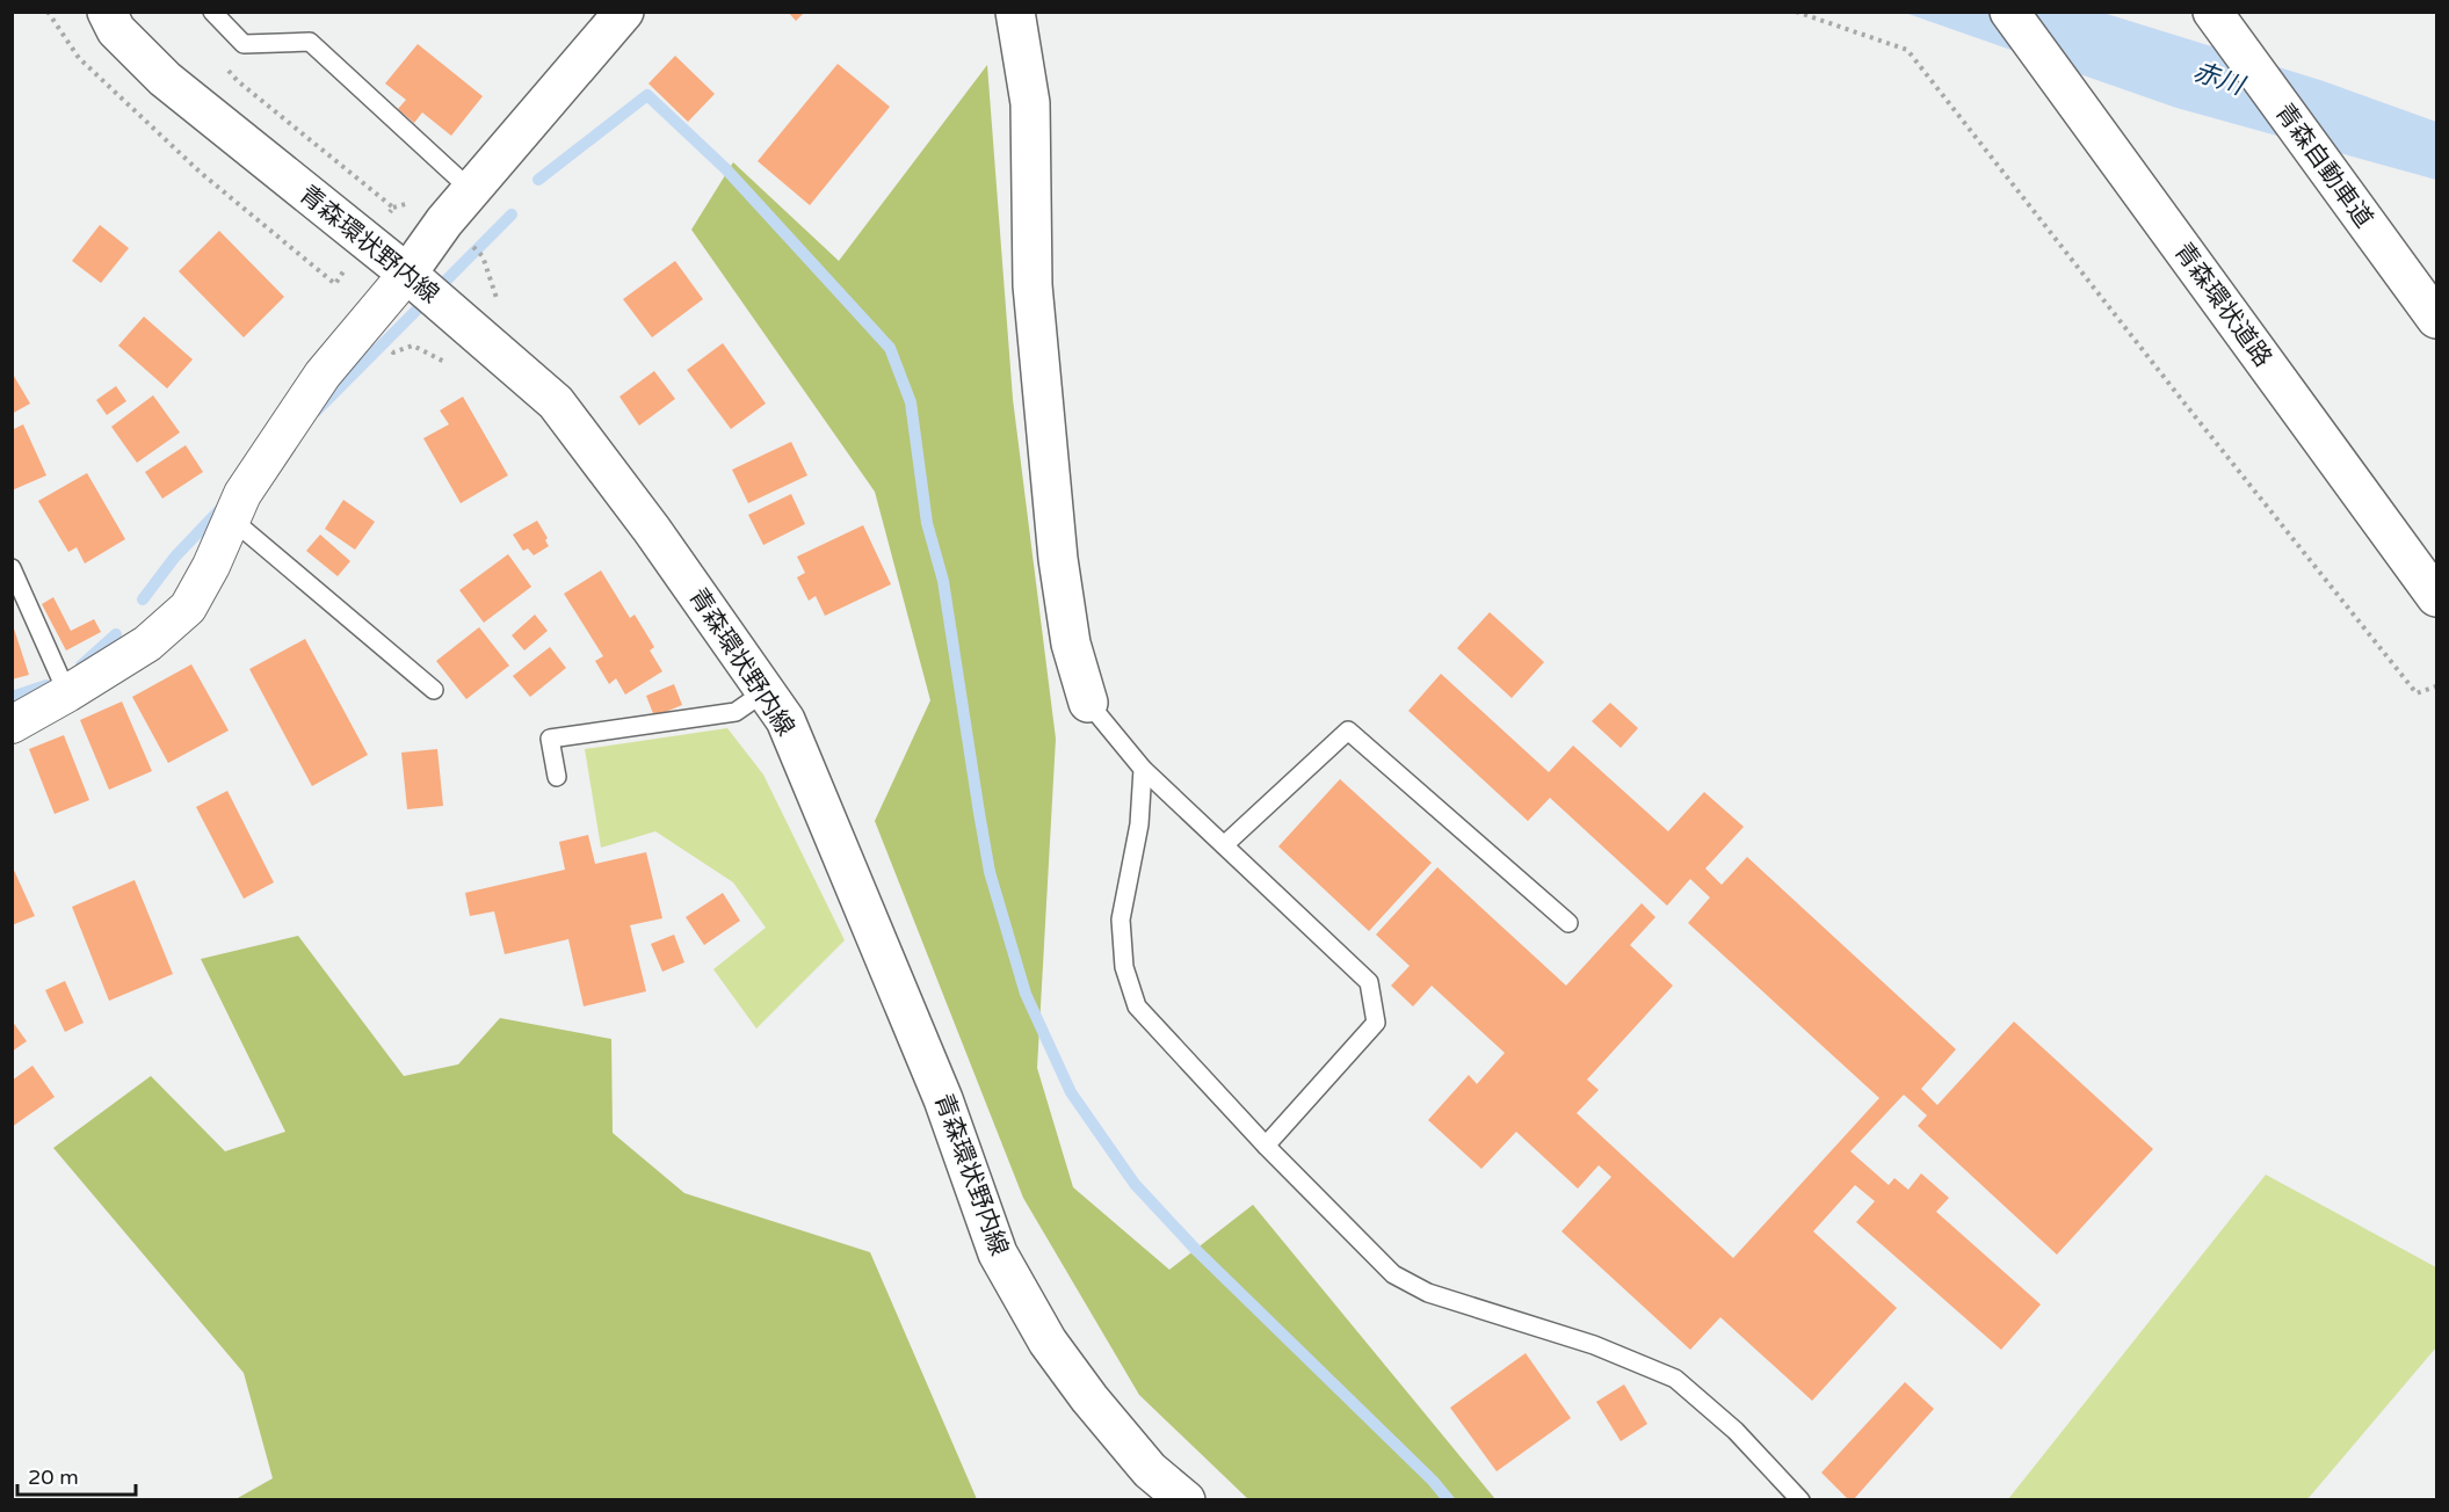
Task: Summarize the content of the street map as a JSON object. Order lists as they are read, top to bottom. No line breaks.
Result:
{"streets":{"main road":["青森自動車道","青森環状野内線","青森環状道路"]},"water":["赤川"],"scale_bar":"20 m"}
